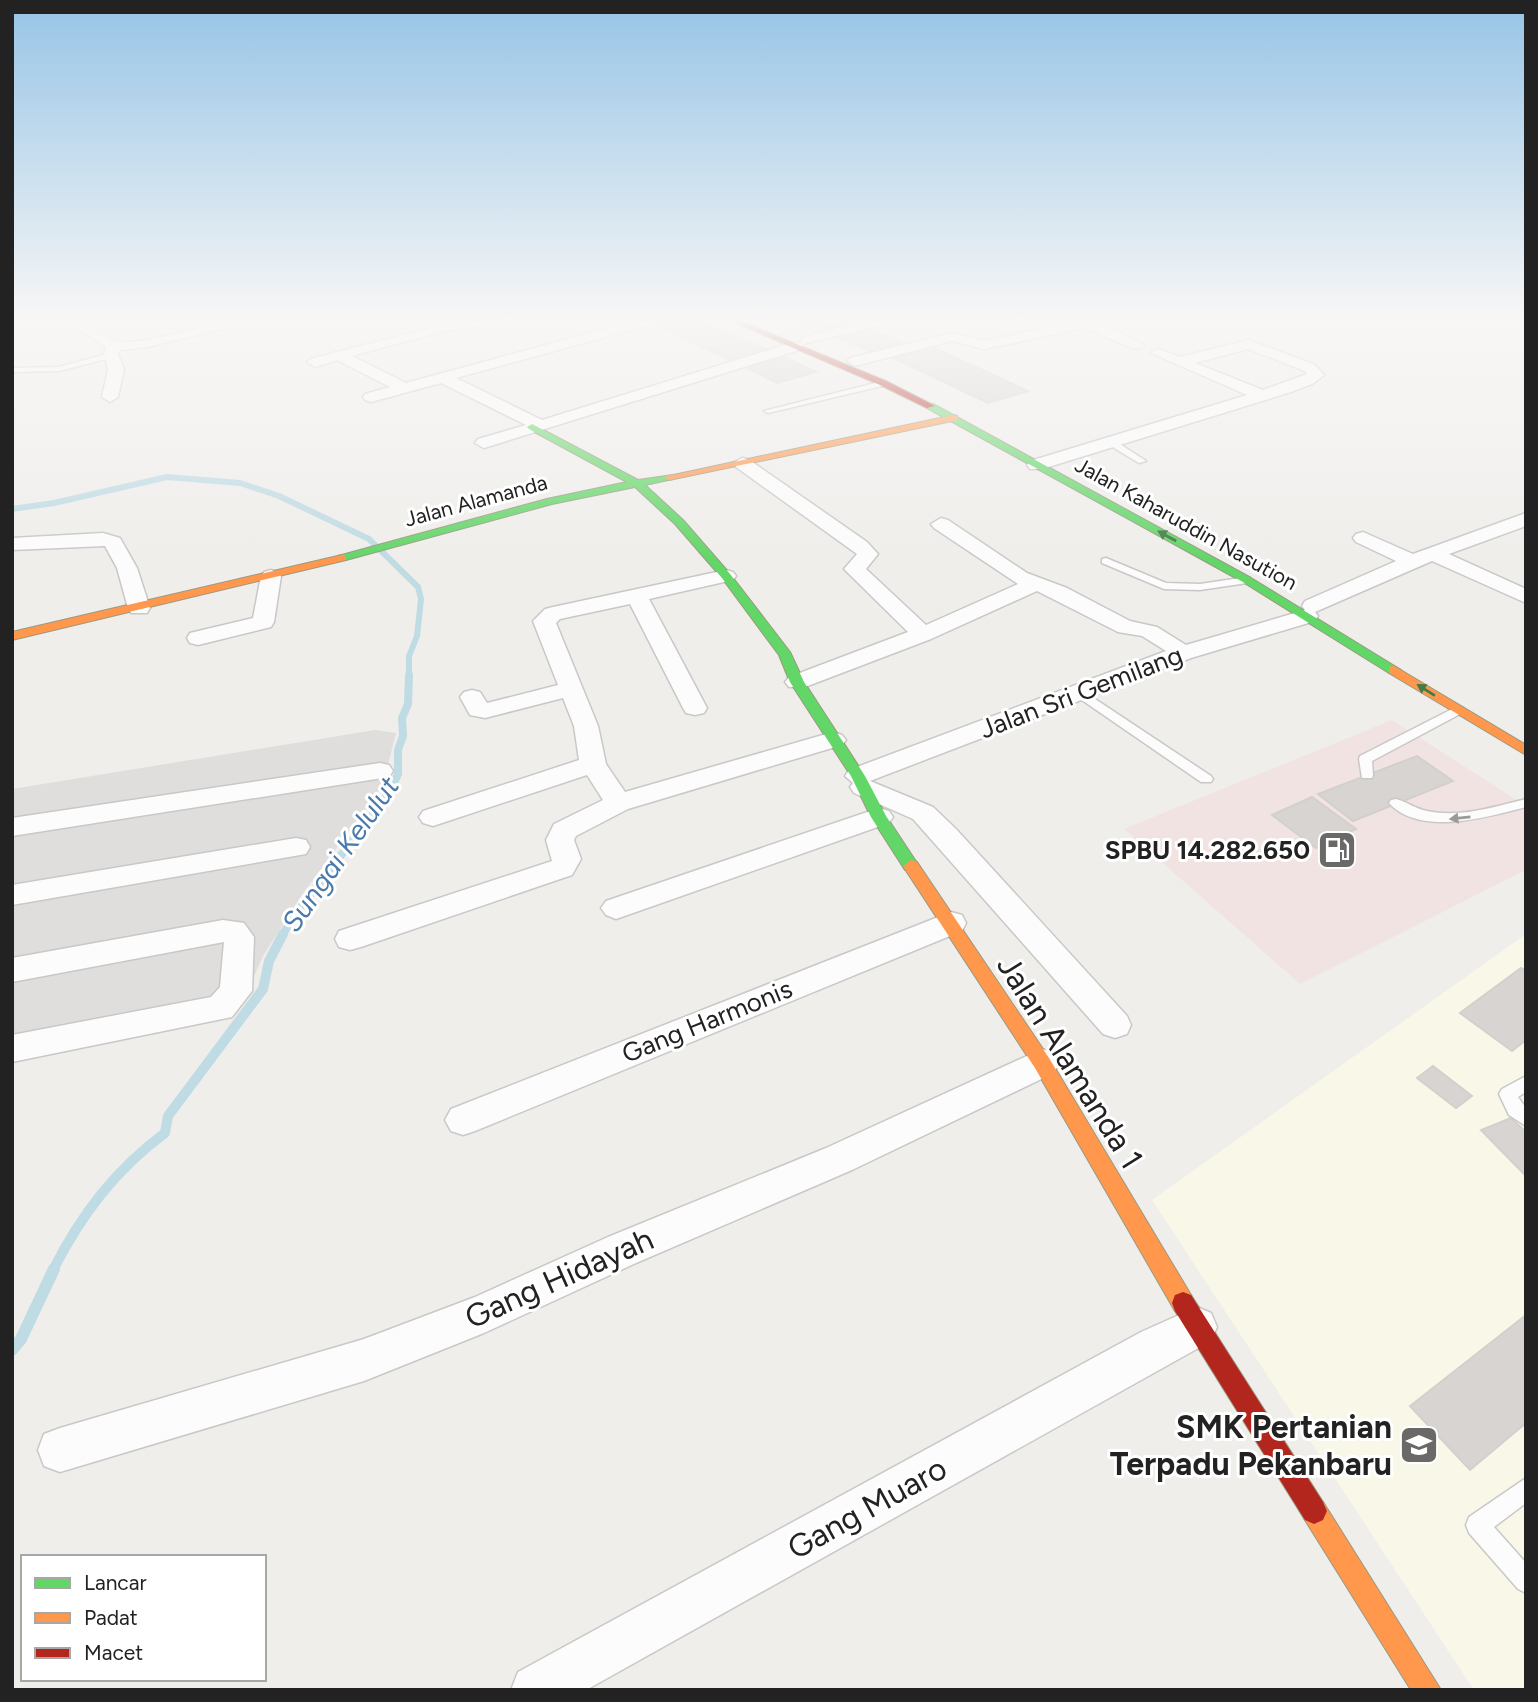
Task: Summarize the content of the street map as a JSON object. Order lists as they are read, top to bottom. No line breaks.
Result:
{"streets":{"main road":["Jalan Alamanda","Jalan Kaharuddin Nasution","Jalan Alamanda 1"],"street":["Jalan Sri Gemilang","Gang Harmonis","Gang Hidayah","Gang Muaro"]},"crossings":[["Jalan Alamanda","Jalan Kaharuddin Nasution"],["Jalan Alamanda","Jalan Alamanda 1"],["Jalan Kaharuddin Nasution","Jalan Sri Gemilang"],["Jalan Sri Gemilang","Jalan Alamanda 1"],["Gang Harmonis","Jalan Alamanda 1"],["Jalan Alamanda 1","Gang Hidayah"],["Jalan Alamanda 1","Gang Muaro"]],"water":["Sungai Kelulut"],"places":{"fuel station":["SPBU 14.282.650"],"school or university":["SMK Pertanian Terpadu Pekanbaru"]},"legend":["Lancar","Padat","Macet"]}
